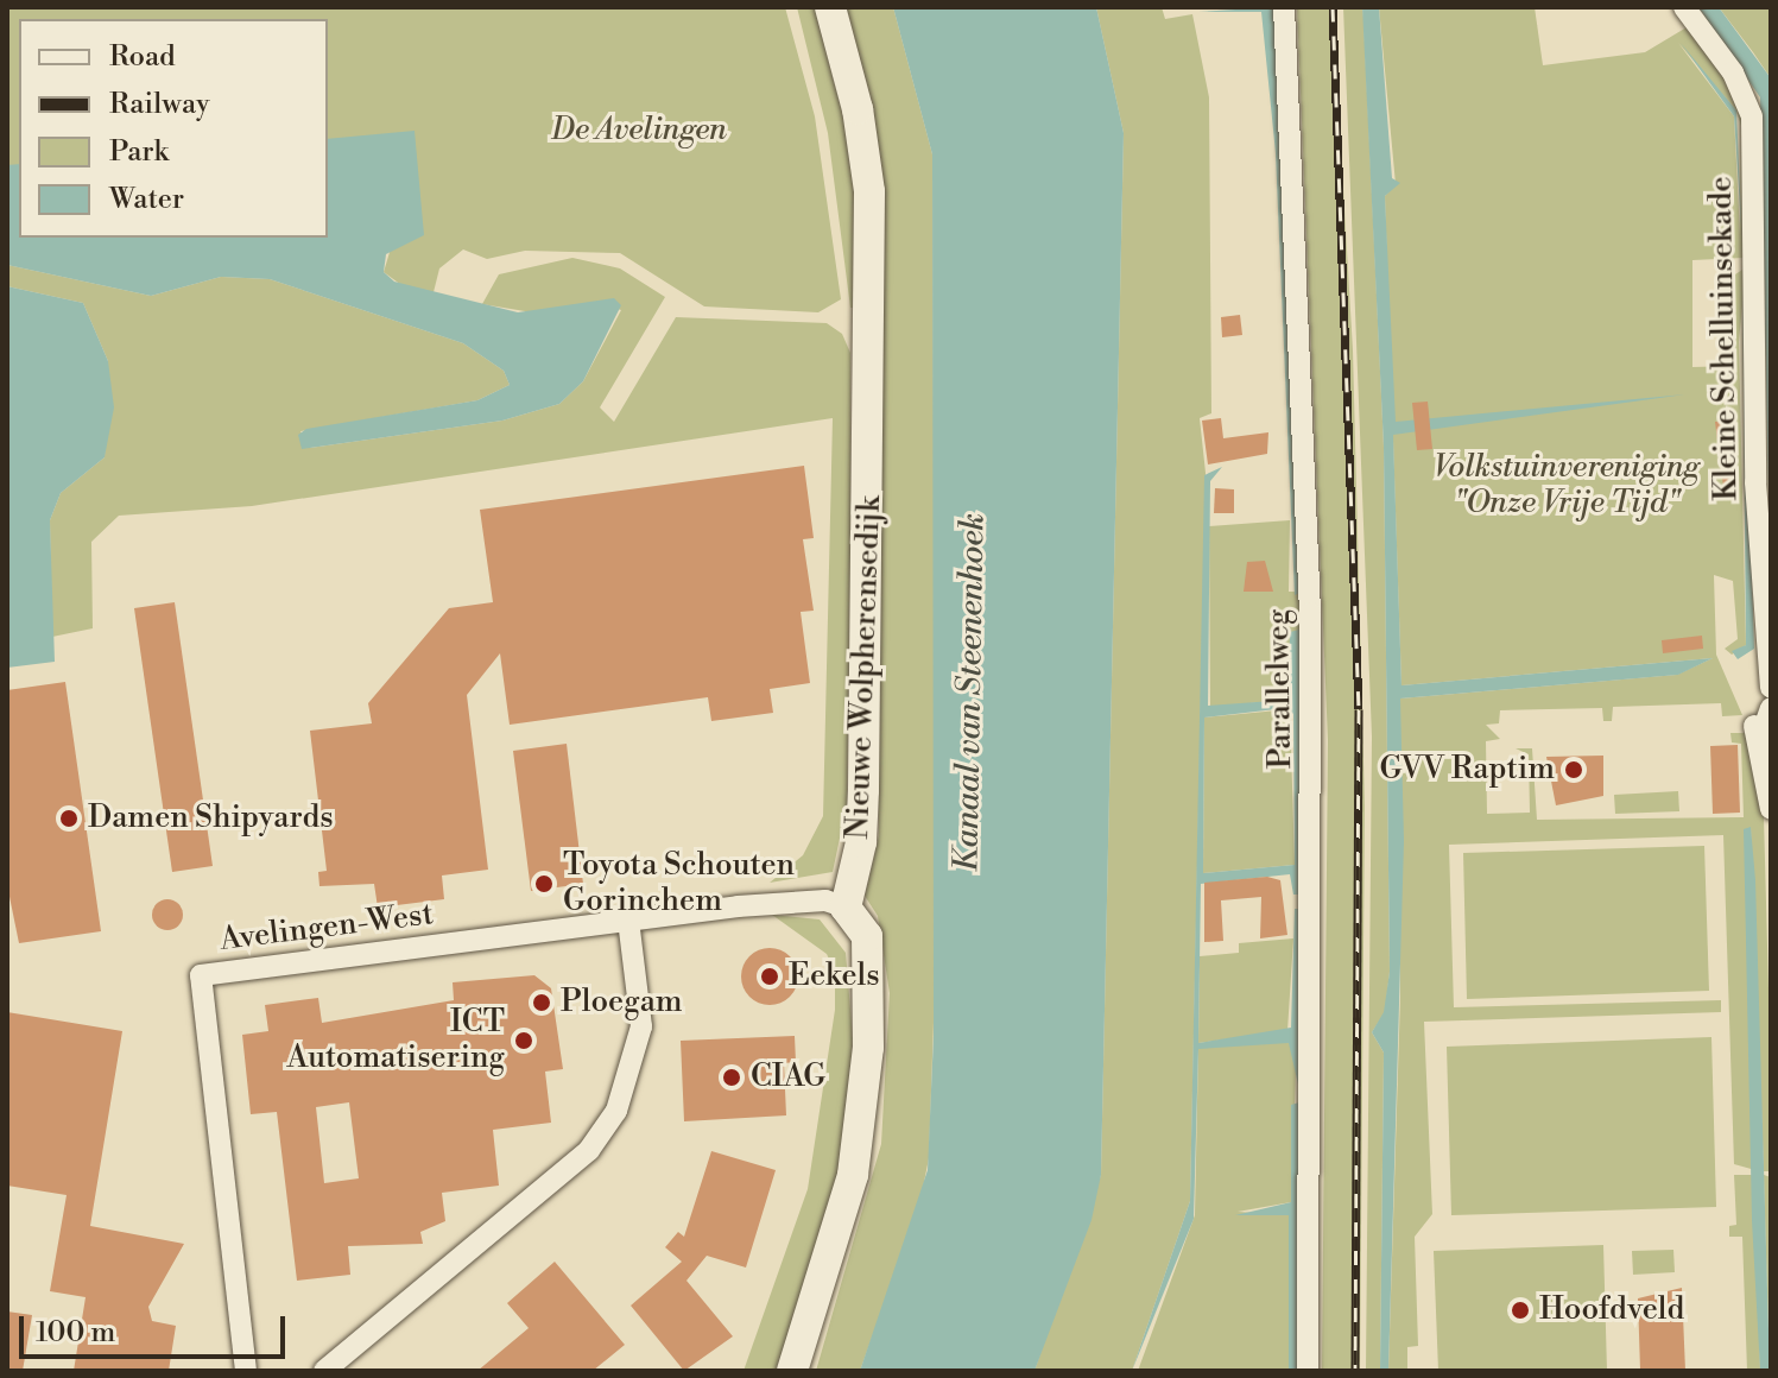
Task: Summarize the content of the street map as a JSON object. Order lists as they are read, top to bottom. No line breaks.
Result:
{"streets":{"street":["Kleine Schelluinsekade","Nieuwe Wolpherensedijk","Parallelweg","Avelingen-West"]},"crossings":[["Nieuwe Wolpherensedijk","Avelingen-West"]],"water":["Kanaal van Steenenhoek"],"parks":["De Avelingen","Volkstuinvereniging \"Onze Vrije Tijd\""],"places":["GVV Raptim","Damen Shipyards","Toyota Schouten Gorinchem","Eekels","Ploegam","ICT Automatisering","CIAG","Hoofdveld"],"legend":["Road","Railway","Park","Water"],"scale_bar":"100 m"}
